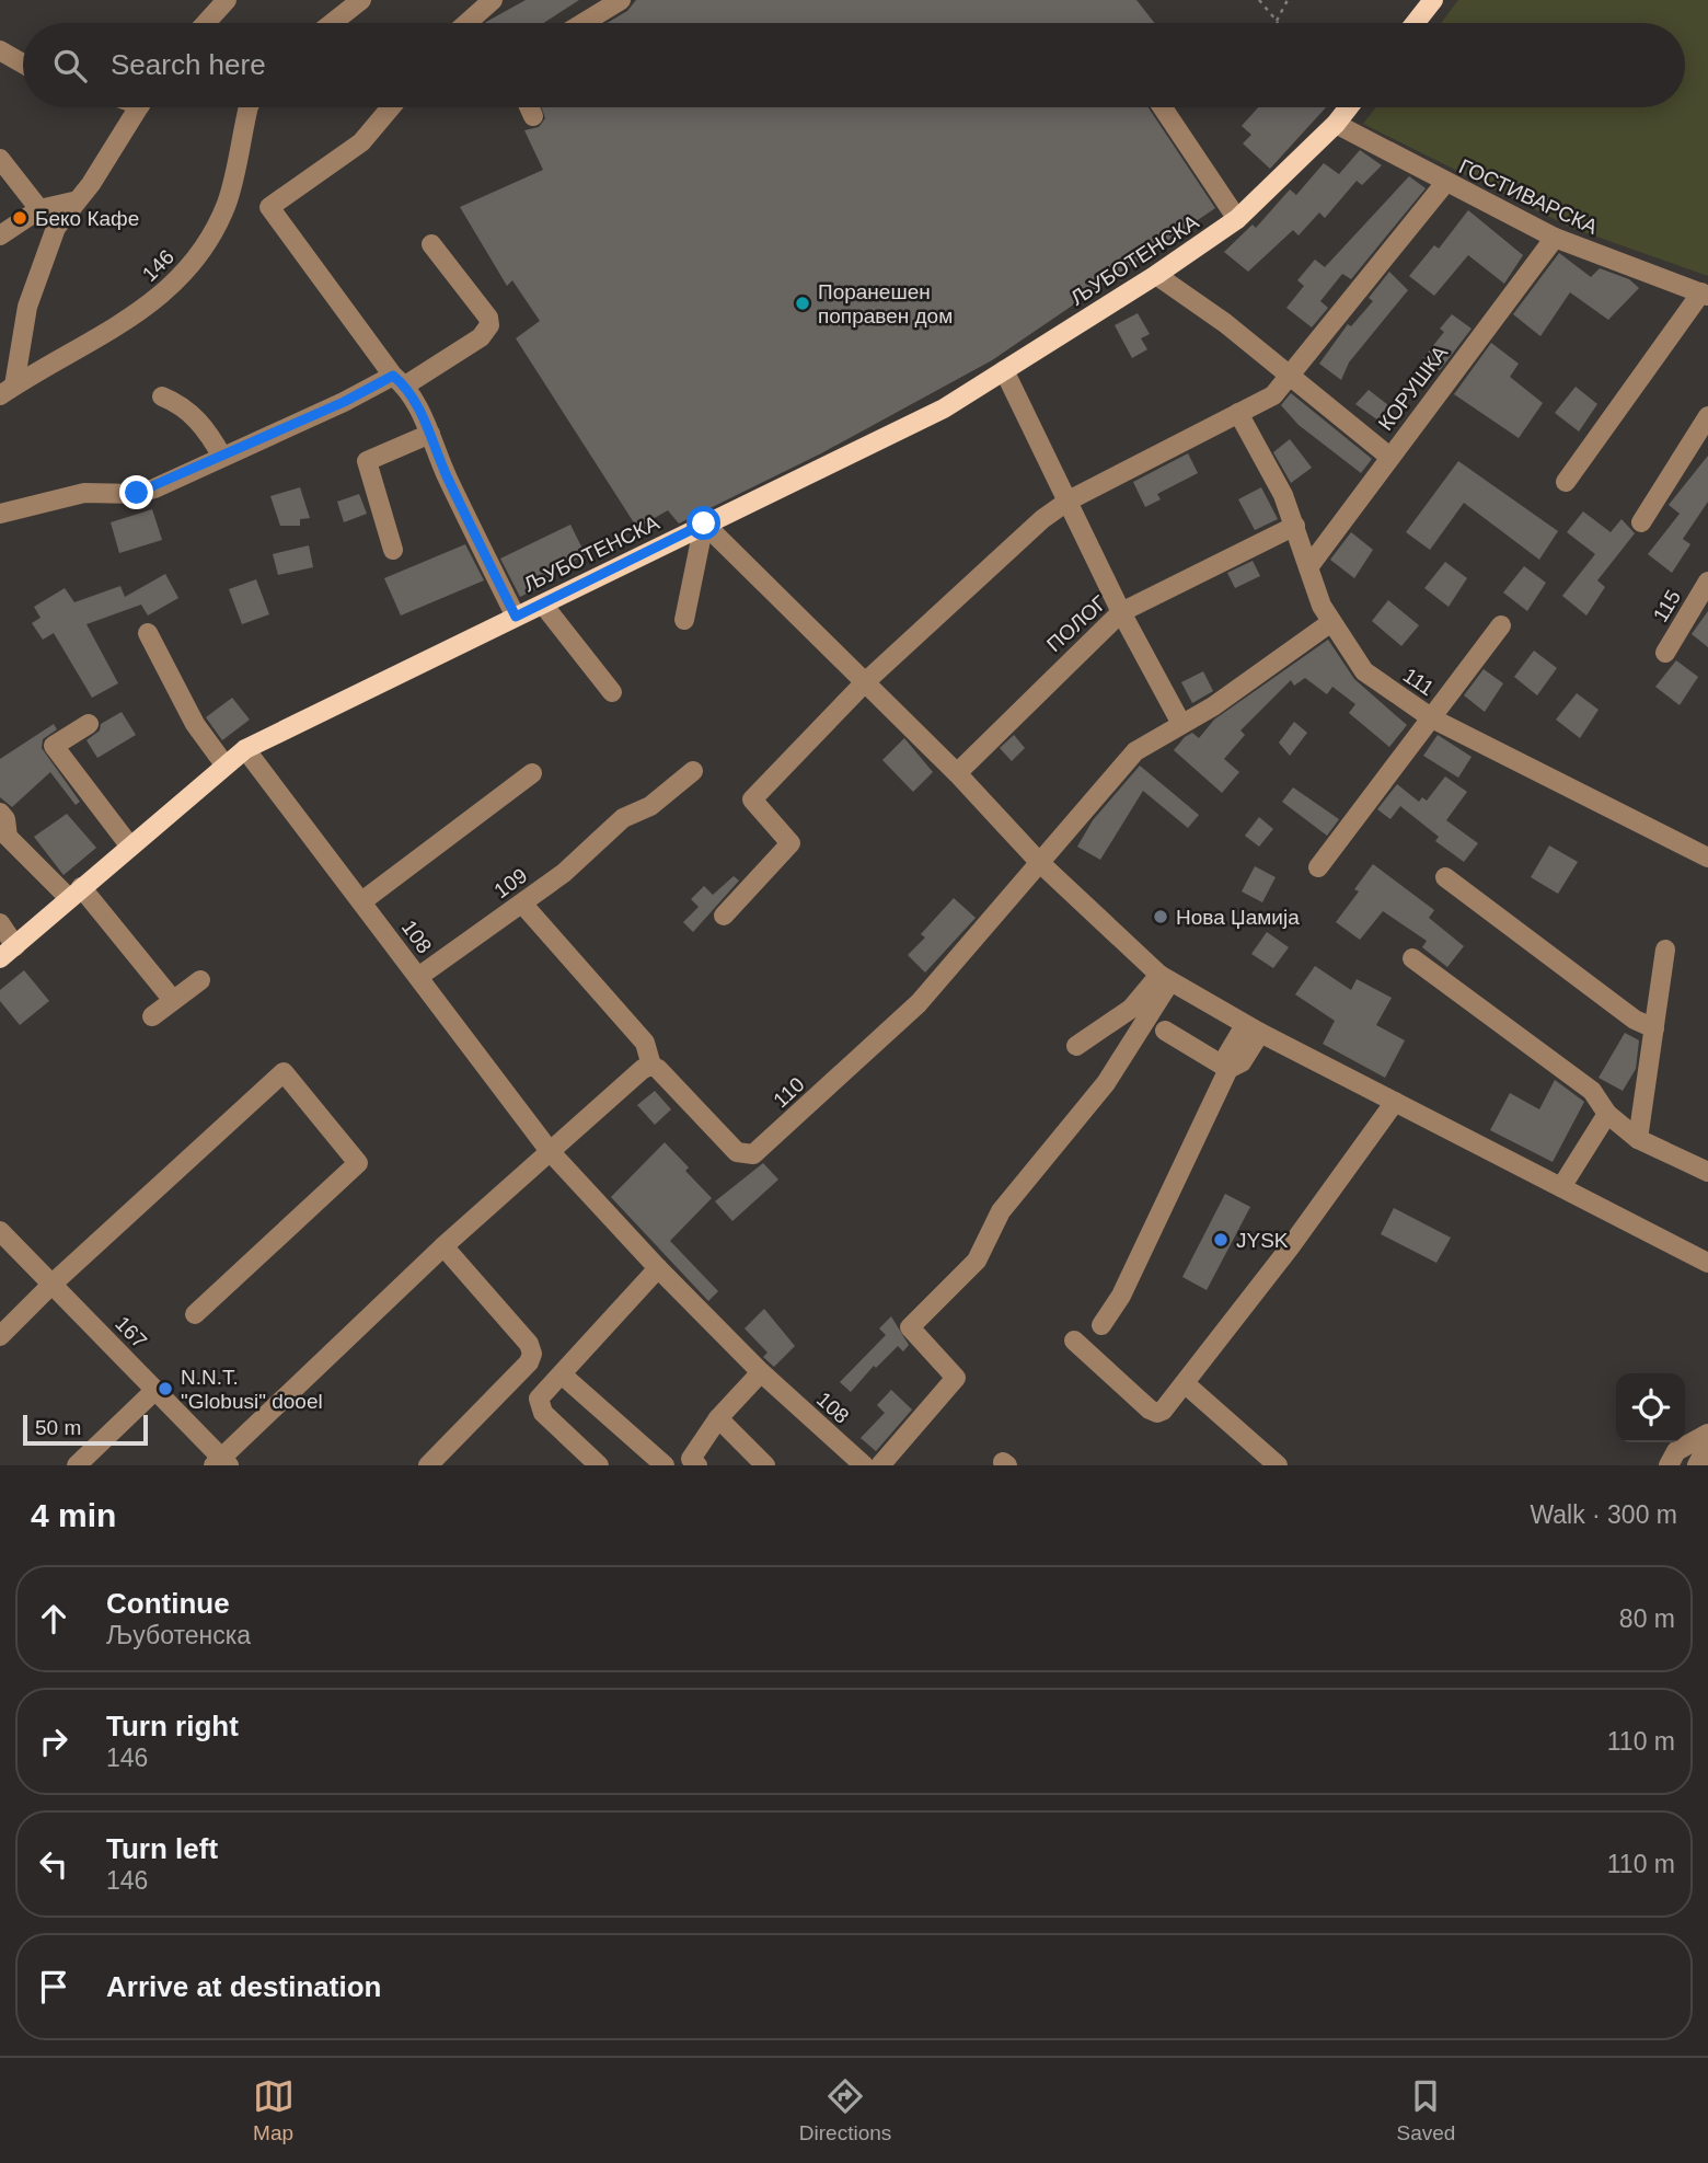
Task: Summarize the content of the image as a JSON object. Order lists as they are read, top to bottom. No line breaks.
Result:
{"streets":{"main road":["ЉУБОТЕНСКА"],"street":["ГОСТИВАРСКА","146","КОРУШКА","115","ПОЛОГ","111","109","108","110","167"]},"crossings":[["ГОСТИВАРСКА","ЉУБОТЕНСКА"],["ГОСТИВАРСКА","КОРУШКА"],["ЉУБОТЕНСКА","108"],["КОРУШКА","111"],["ПОЛОГ","111"],["109","108"]],"places":["Беко Кафе","Поранешен поправен дом","Нова Џамија","JYSK","N.N.T. \"Globusi\" dooel"],"scale_bar":"50 m","page":{"search":"Search here","scale":"50 m","heading":["4 min","Walk · 300 m"],"list":[["Continue","Љуботенска","80 m"],["Turn right","146","110 m"],["Turn left","146","110 m"],"Arrive at destination"],"nav":["Map","Directions","Saved"]}}
